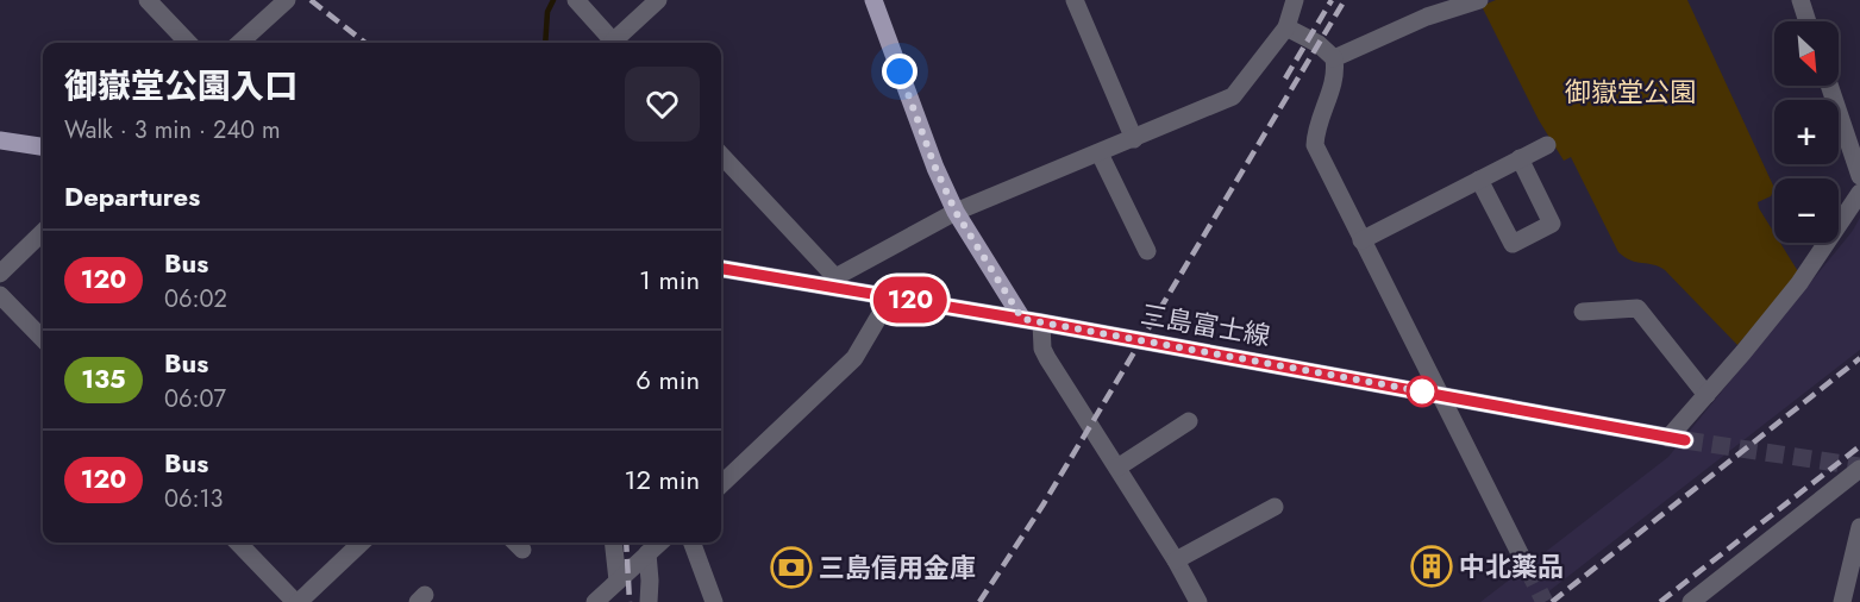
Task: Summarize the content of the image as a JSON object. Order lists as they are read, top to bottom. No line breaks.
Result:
{"streets":{"main road":["三島富士線"]},"parks":["御嶽堂公園"],"places":{"building":["中北薬品"],"bank":["三島信用金庫"]},"lines":["bus line 120"],"north":"bottom right","page":{"on_map":"120","map_buttons":["+","−"],"heading":[["御嶽堂公園入口","Walk · 3 min · 240 m"],"Departures"],"list":[{"mark":"120","name":"Bus","note":"06:02","value":"1 min"},{"mark":"135","name":"Bus","note":"06:07","value":"6 min"},{"mark":"120","name":"Bus","note":"06:13","value":"12 min"}]}}
